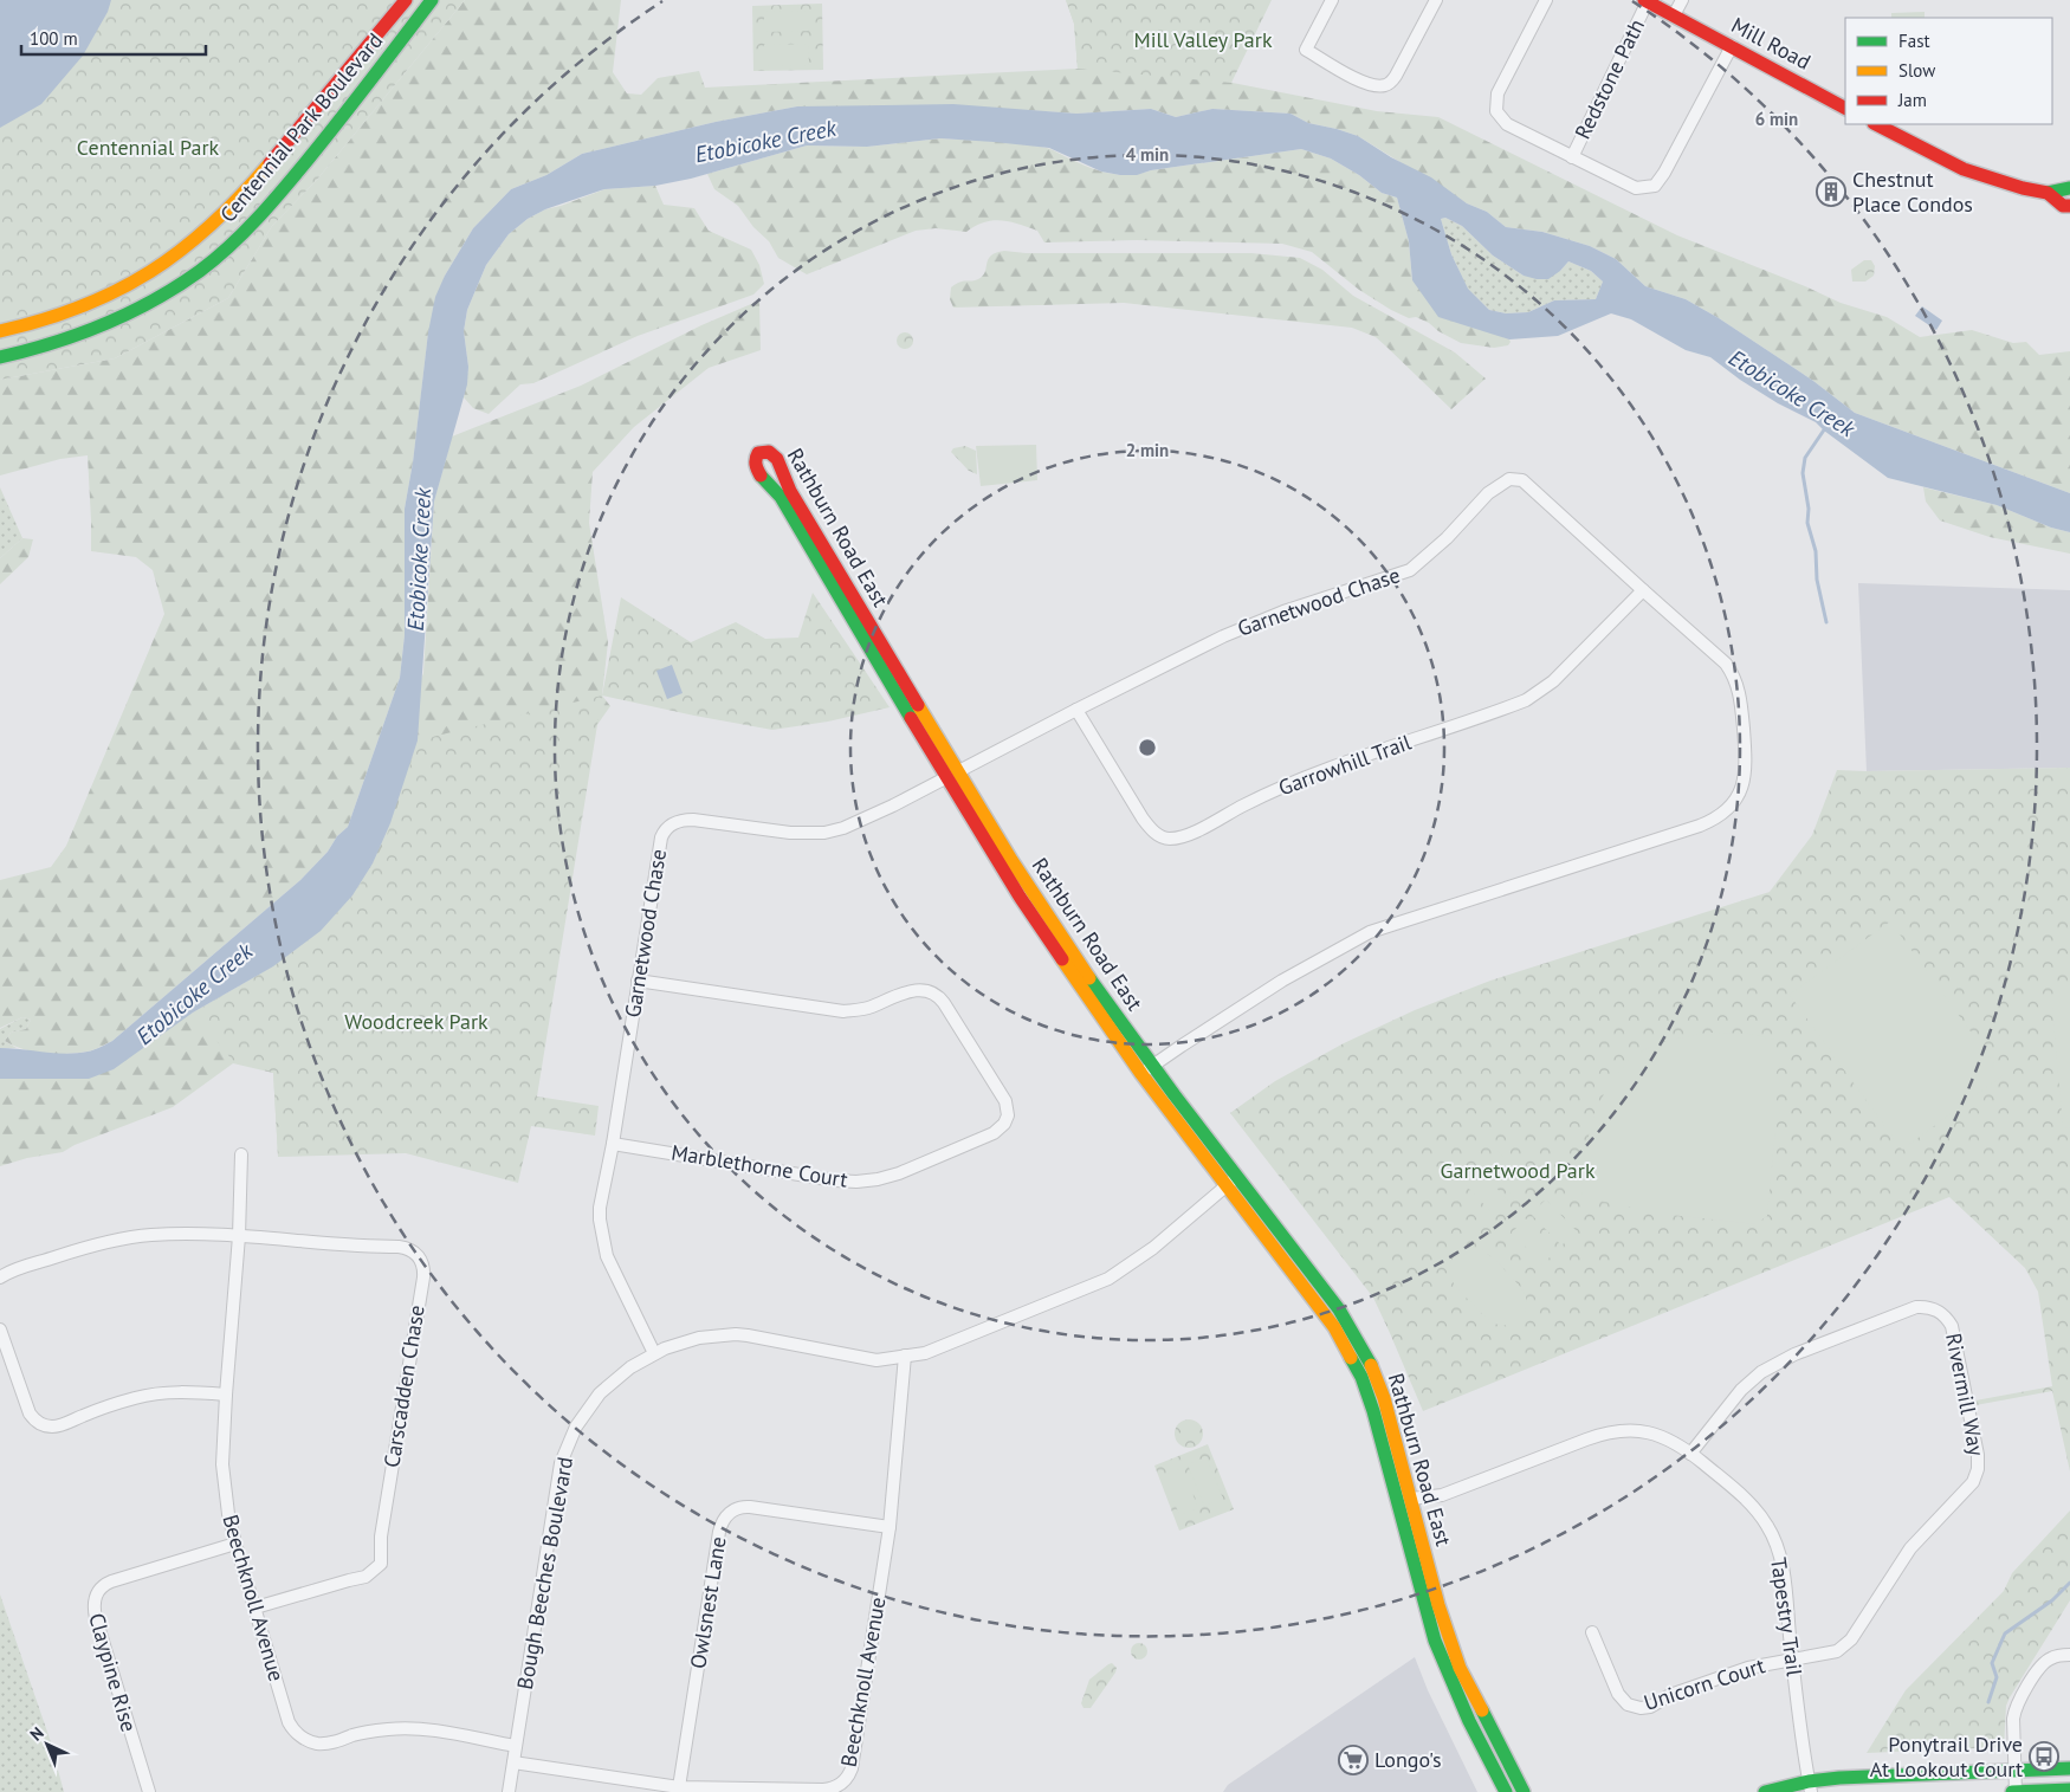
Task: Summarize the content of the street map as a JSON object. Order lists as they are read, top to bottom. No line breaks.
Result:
{"streets":{"street":["Mill Road","Redstone Path","Centennial Park Boulevard","Rathburn Road East","Garnetwood Chase","Garrowhill Trail","Marblethorne Court","Carscadden Chase","Rivermill Way","Bough Beeches Boulevard","Beechknoll Avenue","Owlsnest Lane","Tapestry Trail","Claypine Rise","Unicorn Court"]},"crossings":[["Mill Road","Redstone Path"],["Rathburn Road East","Garnetwood Chase"],["Rathburn Road East","Bough Beeches Boulevard"],["Rathburn Road East","Tapestry Trail"],["Garnetwood Chase","Garrowhill Trail"],["Garnetwood Chase","Marblethorne Court"],["Garnetwood Chase","Bough Beeches Boulevard"],["Carscadden Chase","Beechknoll Avenue"],["Rivermill Way","Tapestry Trail"],["Rivermill Way","Unicorn Court"],["Bough Beeches Boulevard","Beechknoll Avenue"],["Beechknoll Avenue","Owlsnest Lane"],["Beechknoll Avenue","Claypine Rise"],["Tapestry Trail","Unicorn Court"]],"water":["Etobicoke Creek"],"parks":["Mill Valley Park","Centennial Park","Woodcreek Park","Garnetwood Park"],"places":{"building":["Chestnut Place Condos"],"bus stop":["Ponytrail Drive At Lookout Court"],"supermarket":["Longo's"]},"legend":["Fast","Slow","Jam"],"scale_bar":"100 m","north":"top left","rings":["6 min","4 min","2 min"]}
